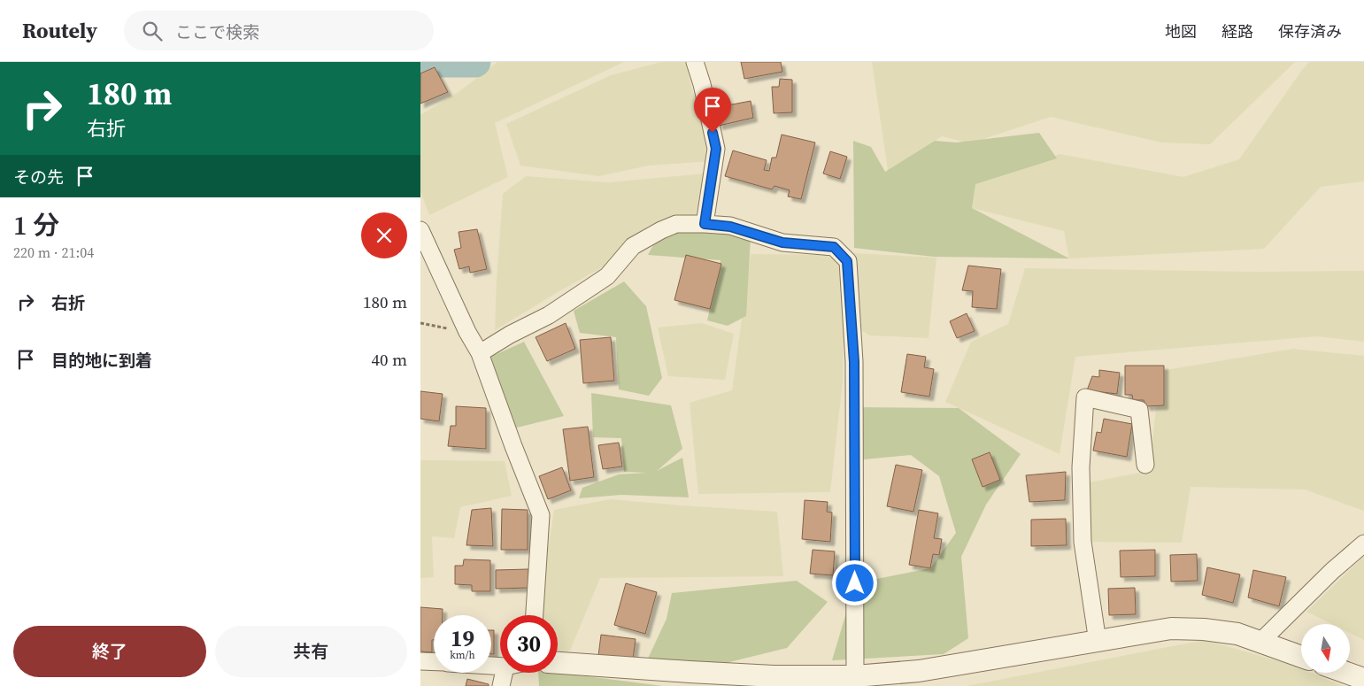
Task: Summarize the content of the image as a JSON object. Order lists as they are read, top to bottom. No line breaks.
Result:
{"north":"bottom","page":{"header":"Routely","search":"ここで検索","nav":["地図","経路","保存済み"],"turn":["180 m","右折"],"then":"その先","heading":["1 分","220 m · 21:04"],"list":[{"name":"右折","value":"180 m"},{"name":"目的地に到着","value":"40 m"}],"speed":"19 km/h","limit":"30","buttons":["終了","共有"]}}
